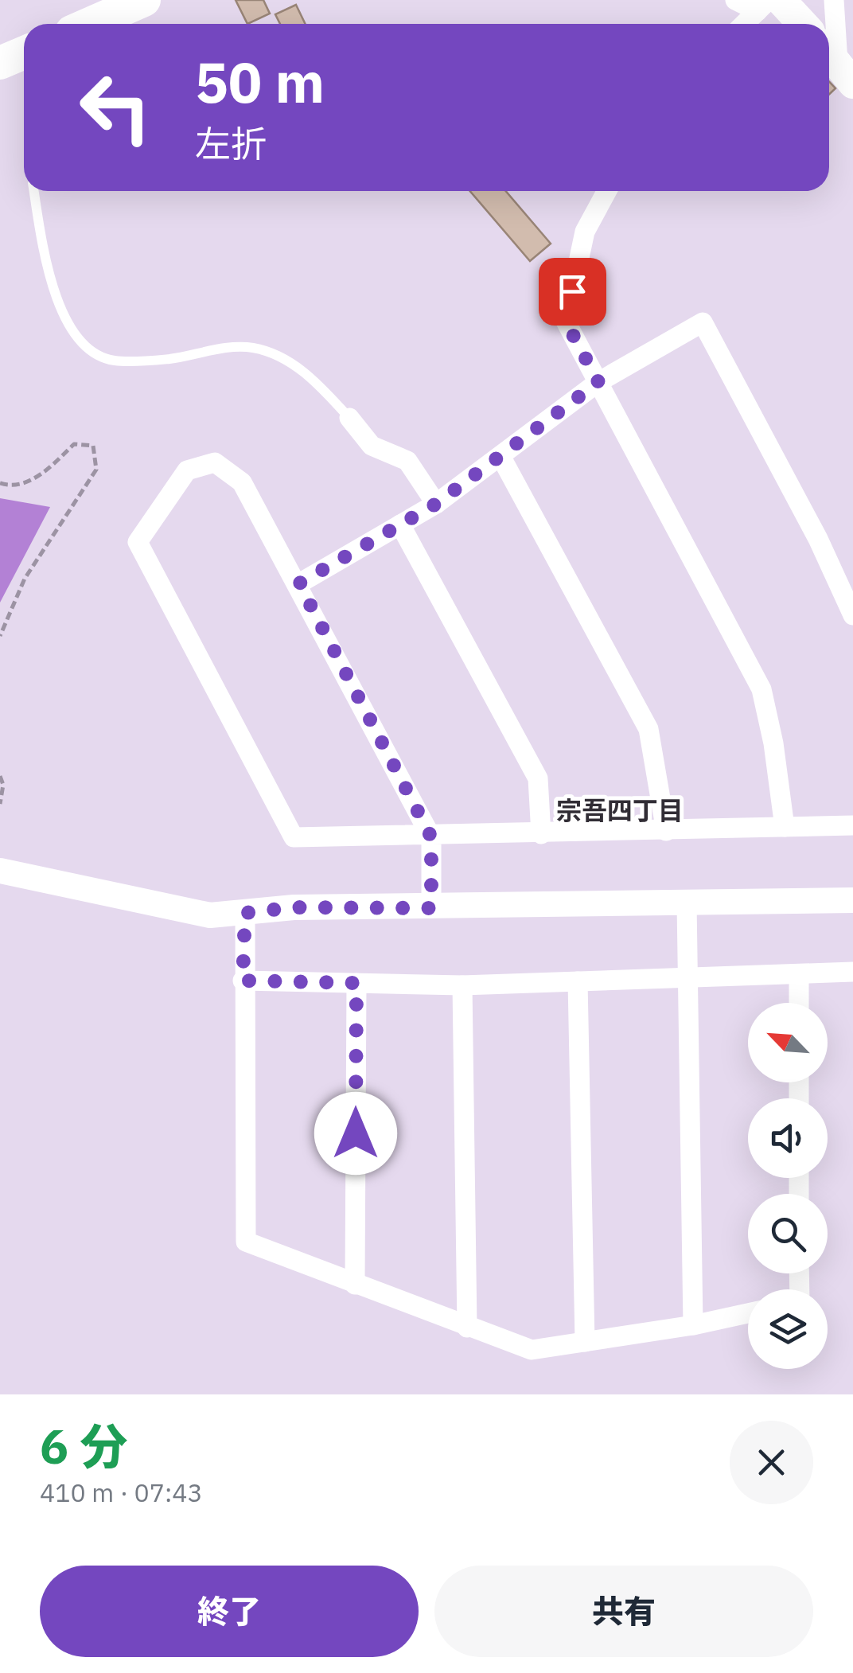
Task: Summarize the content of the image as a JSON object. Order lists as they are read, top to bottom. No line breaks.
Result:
{"districts":["宗吾四丁目"],"north":"top left","page":{"turn":["50 m","左折"],"heading":["6 分","410 m · 07:43"],"buttons":["終了","共有"]}}
